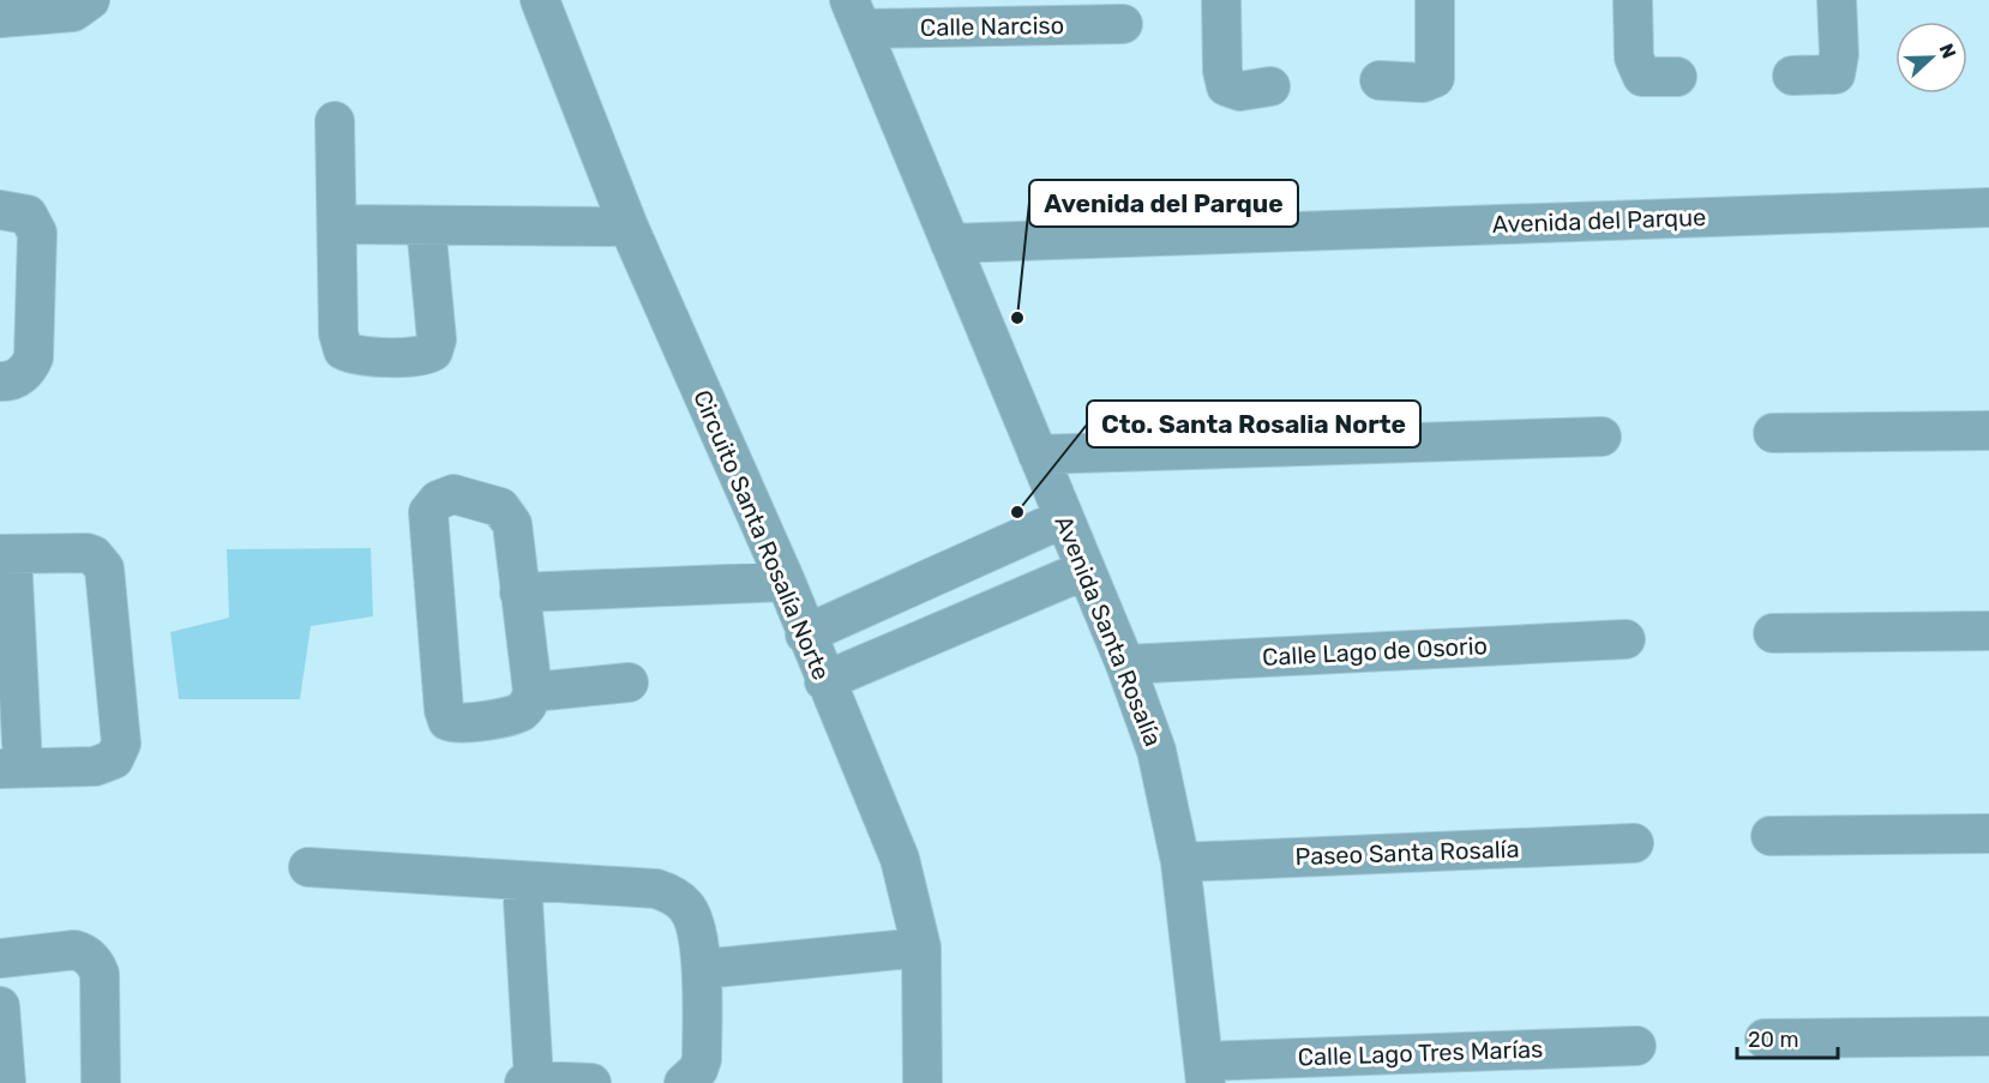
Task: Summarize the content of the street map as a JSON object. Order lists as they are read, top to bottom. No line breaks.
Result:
{"streets":{"street":["Calle Narciso","Avenida del Parque","Circuito Santa Rosalía Norte","Avenida Santa Rosalía","Calle Lago de Osorio","Paseo Santa Rosalía","Calle Lago Tres Marías"]},"crossings":[["Calle Narciso","Avenida Santa Rosalía"],["Avenida del Parque","Avenida Santa Rosalía"],["Avenida Santa Rosalía","Calle Lago de Osorio"],["Avenida Santa Rosalía","Paseo Santa Rosalía"],["Avenida Santa Rosalía","Calle Lago Tres Marías"]],"places":["Avenida del Parque","Cto. Santa Rosalia Norte"],"scale_bar":"20 m","north":"right"}
